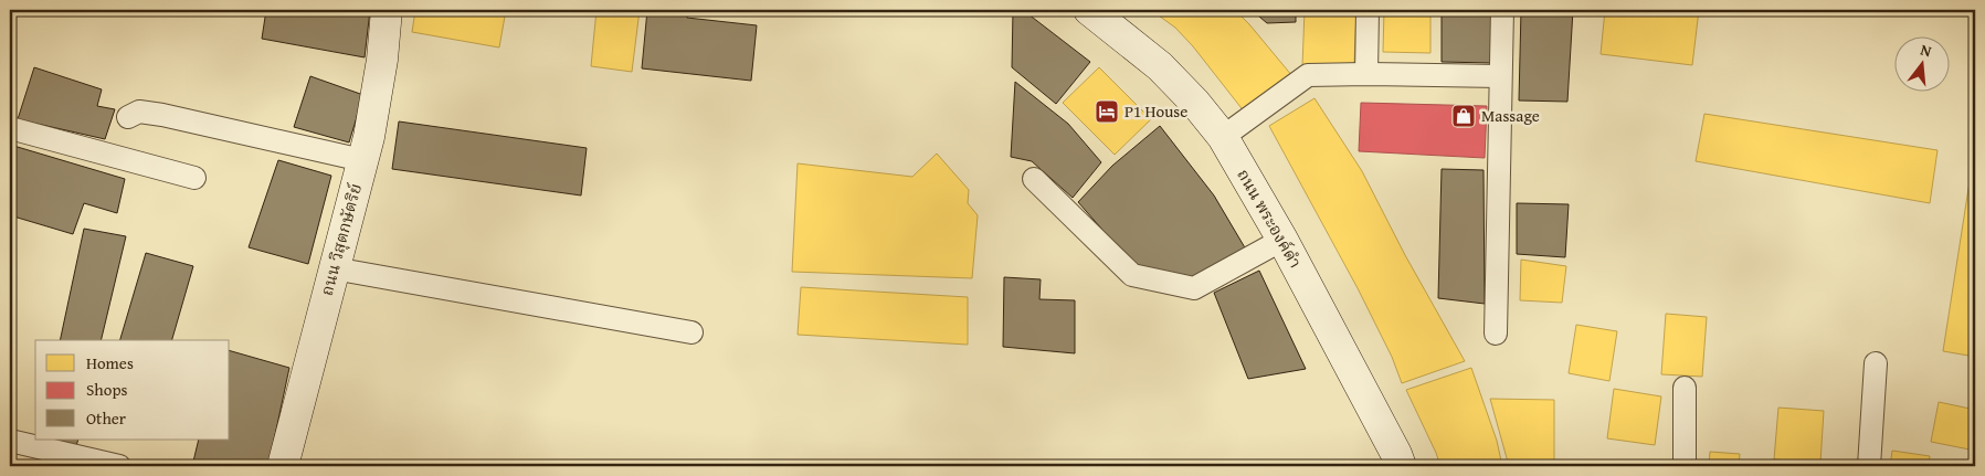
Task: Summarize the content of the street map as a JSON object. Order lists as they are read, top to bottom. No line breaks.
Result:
{"streets":{"street":["ถนน พระองค์ดำ","ถนน วิสุตกษัตริย์"]},"places":{"hotel":["P1 House"],"shop":["Massage"]},"legend":["Homes","Shops","Other"],"north":"top"}
